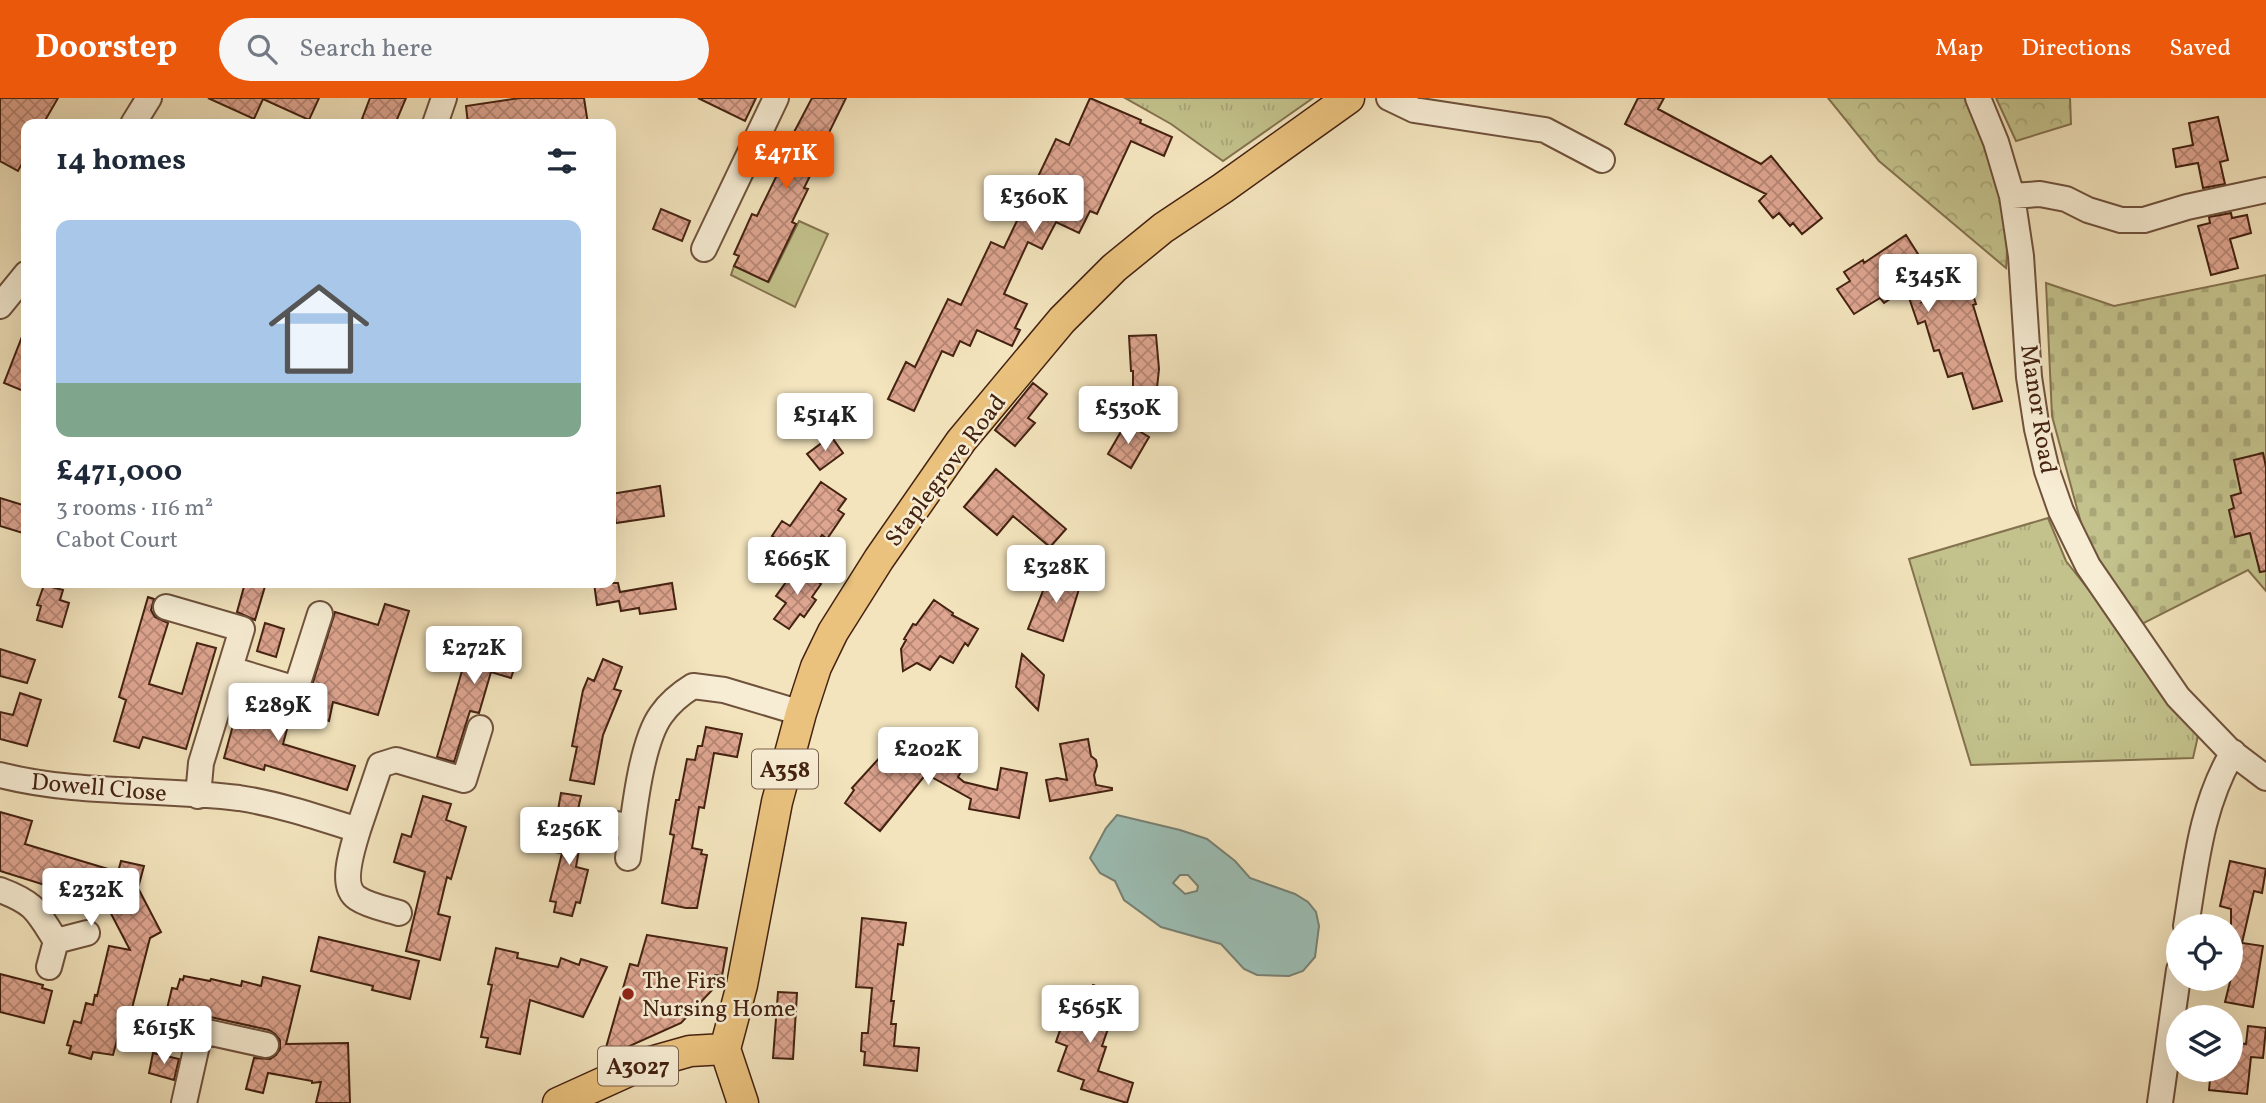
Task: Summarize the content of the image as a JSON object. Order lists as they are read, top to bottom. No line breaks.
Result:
{"streets":{"main road":["Staplegrove Road","A358","A3027"],"street":["Manor Road","Dowell Close"]},"crossings":[["Staplegrove Road","A3027"]],"places":["The Firs Nursing Home"],"page":{"header":"Doorstep","search":"Search here","nav":["Map","Directions","Saved"],"heading":"14 homes","price":["£471K","£360K","£345K","£530K","£514K","£665K","£328K","£272K","£289K","£202K","£256K","£232K","£565K","£615K"],"list":[{"name":"£471,000","note":"3 rooms · 116 m² · Cabot Court"}]}}
